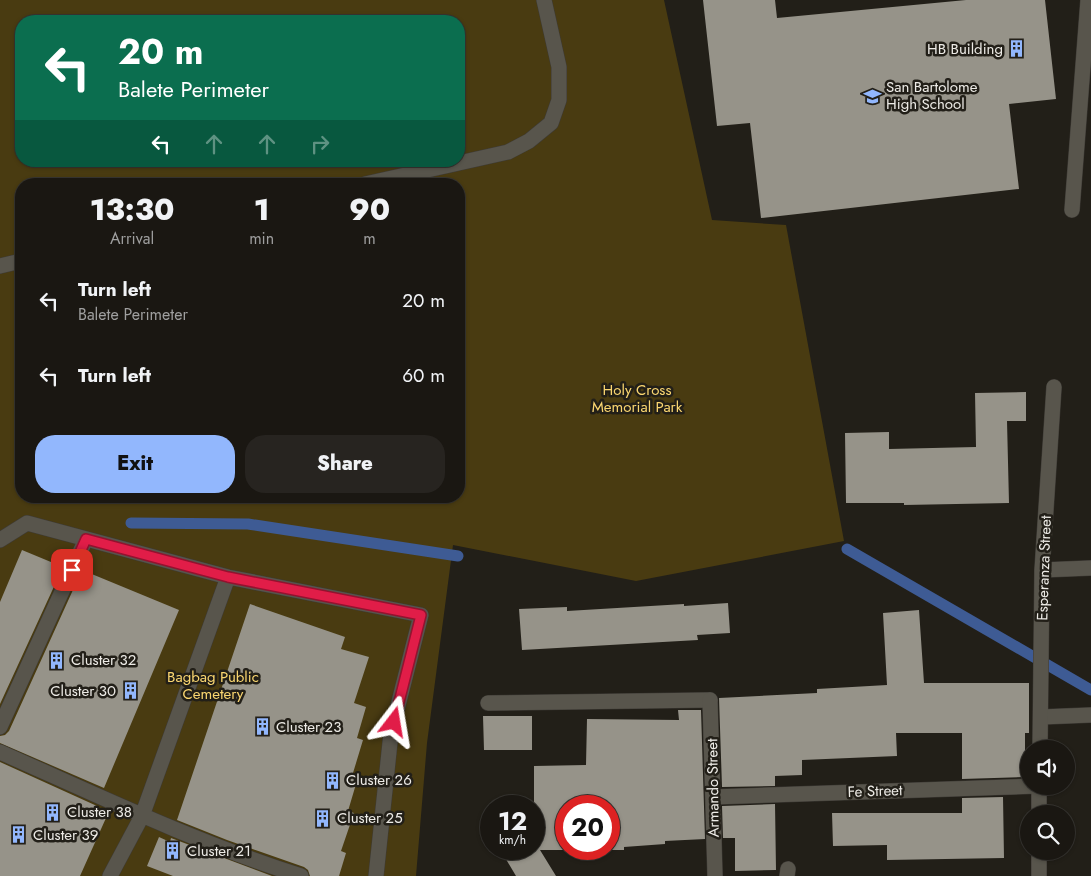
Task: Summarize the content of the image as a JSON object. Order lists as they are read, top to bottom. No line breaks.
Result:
{"streets":{"street":["Esperanza Street","Armando Street","Fe Street"]},"crossings":[["Armando Street","Fe Street"]],"parks":["Holy Cross Memorial Park","Bagbag Public Cemetery"],"places":{"building":["HB Building","Cluster 32","Cluster 30","Cluster 23","Cluster 26","Cluster 38","Cluster 25","Cluster 39","Cluster 21"],"school or university":["San Bartolome High School"]},"page":{"turn":["20 m","Balete Perimeter"],"eta":["13:30","Arrival","1","min","90","m"],"list":[{"name":"Turn left","note":"Balete Perimeter","value":"20 m"},{"name":"Turn left","value":"60 m"}],"buttons":["Exit","Share"],"speed":"12 km/h","limit":"20"}}
